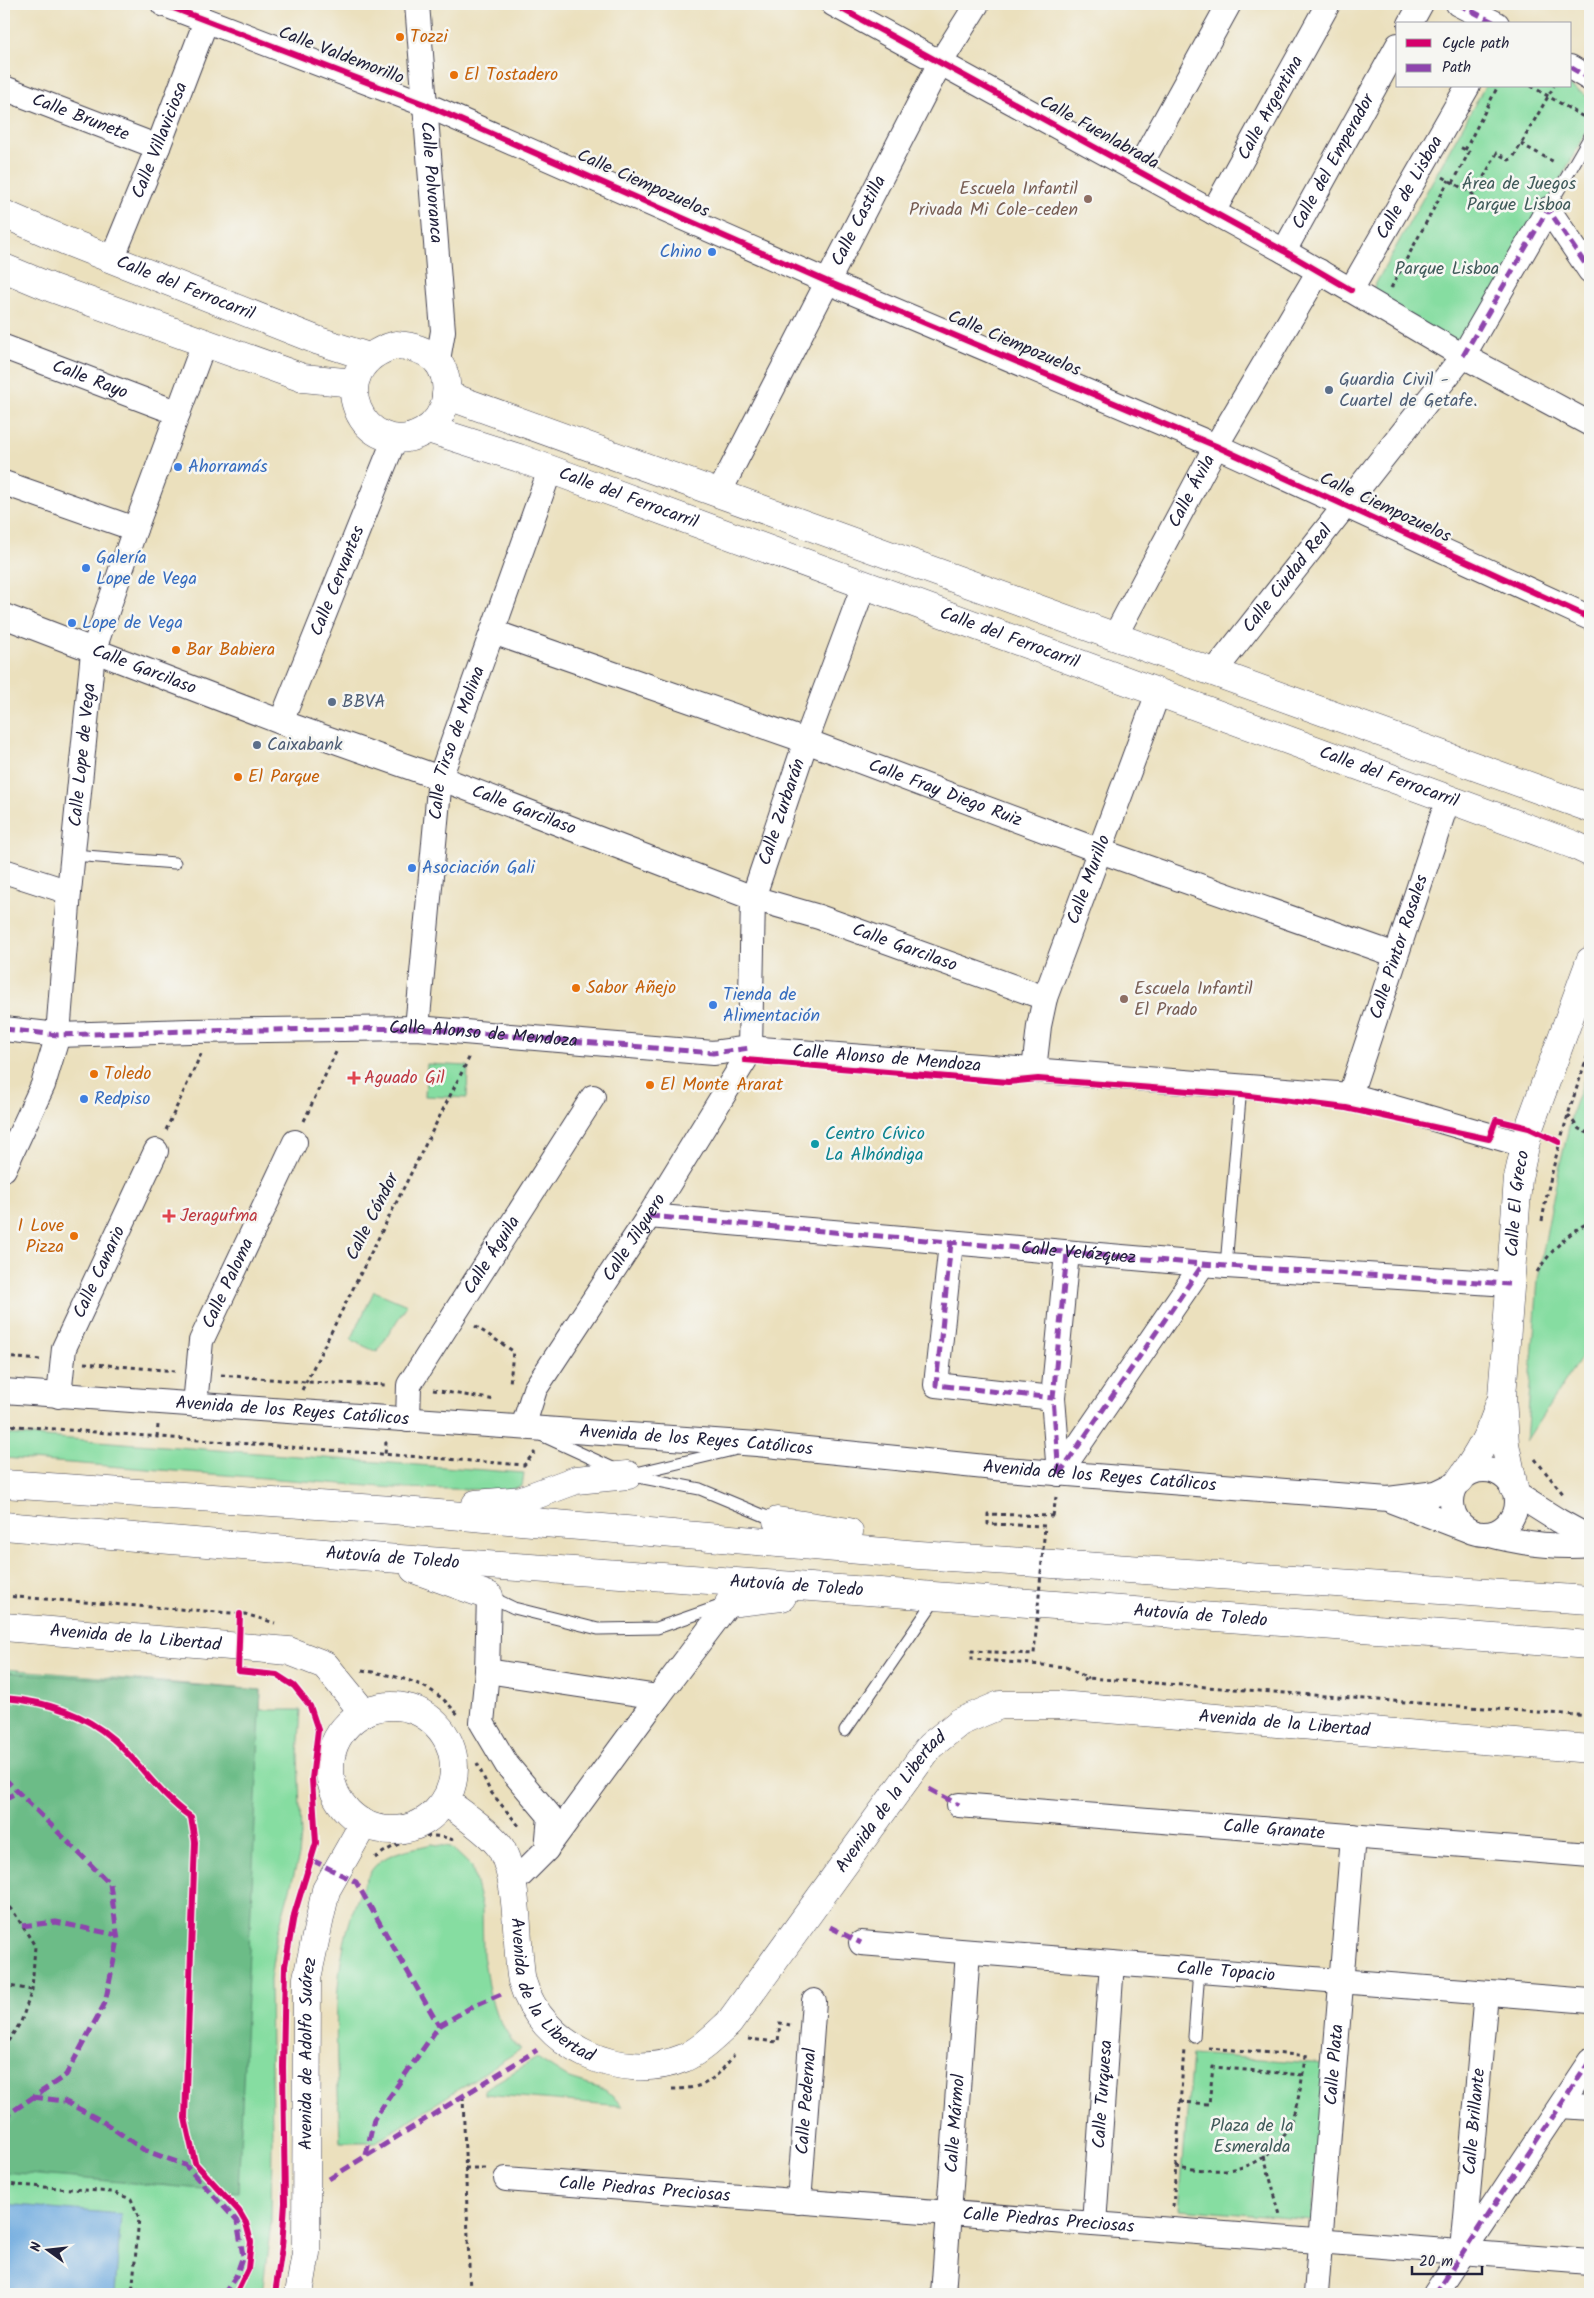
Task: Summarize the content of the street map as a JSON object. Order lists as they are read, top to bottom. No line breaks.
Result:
{"streets":{"main road":["Calle del Ferrocarril","Calle El Greco","Autovía de Toledo","Avenida de la Libertad","Avenida de Adolfo Suárez"],"street":["Calle Valdemorillo","Calle Argentina","Calle Brunete","Calle Fuenlabrada","Calle Villaviciosa","Calle del Emperador","Calle Polvoranca","Calle Ciempozuelos","Calle de Lisboa","Calle Castilla","Calle Rayo","Calle Ávila","Calle Ciudad Real","Calle Cervantes","Calle Garcilaso","Calle Tirso de Molina","Calle Lope de Vega","Calle Fray Diego Ruiz","Calle Zurbarán","Calle Murillo","Calle Pintor Rosales","Calle Alonso de Mendoza","Calle Jilguero","Calle Velázquez","Calle Águila","Calle Canario","Calle Paloma","Avenida de los Reyes Católicos","Calle Granate","Calle Topacio","Calle Plata","Calle Turquesa","Calle Pedernal","Calle Brillante","Calle Mármol","Calle Piedras Preciosas"],"path":["Calle Cóndor"]},"crossings":[["Calle Valdemorillo","Calle Villaviciosa"],["Calle Valdemorillo","Calle Polvoranca"],["Calle Valdemorillo","Calle Ciempozuelos"],["Calle Argentina","Calle Fuenlabrada"],["Calle Brunete","Calle Villaviciosa"],["Calle Fuenlabrada","Calle del Emperador"],["Calle Fuenlabrada","Calle de Lisboa"],["Calle Fuenlabrada","Calle Castilla"],["Calle Fuenlabrada","Calle Ávila"],["Calle Fuenlabrada","Calle Ciudad Real"],["Calle Villaviciosa","Calle del Ferrocarril"],["Calle Polvoranca","Calle Ciempozuelos"],["Calle Polvoranca","Calle del Ferrocarril"],["Calle Polvoranca","Calle Cervantes"],["Calle Ciempozuelos","Calle Castilla"],["Calle Ciempozuelos","Calle Ávila"],["Calle Ciempozuelos","Calle Ciudad Real"],["Calle Castilla","Calle del Ferrocarril"],["Calle del Ferrocarril","Calle Ávila"],["Calle del Ferrocarril","Calle Ciudad Real"],["Calle del Ferrocarril","Calle Cervantes"],["Calle del Ferrocarril","Calle Tirso de Molina"],["Calle del Ferrocarril","Calle Zurbarán"],["Calle del Ferrocarril","Calle Murillo"],["Calle del Ferrocarril","Calle Pintor Rosales"],["Calle Rayo","Calle Lope de Vega"],["Calle Cervantes","Calle Garcilaso"],["Calle Garcilaso","Calle Tirso de Molina"],["Calle Garcilaso","Calle Lope de Vega"],["Calle Garcilaso","Calle Zurbarán"],["Calle Garcilaso","Calle Murillo"],["Calle Tirso de Molina","Calle Fray Diego Ruiz"],["Calle Tirso de Molina","Calle Alonso de Mendoza"],["Calle Lope de Vega","Calle Alonso de Mendoza"],["Calle Fray Diego Ruiz","Calle Zurbarán"],["Calle Fray Diego Ruiz","Calle Murillo"],["Calle Fray Diego Ruiz","Calle Pintor Rosales"],["Calle Zurbarán","Calle Alonso de Mendoza"],["Calle Zurbarán","Calle Jilguero"],["Calle Murillo","Calle Alonso de Mendoza"],["Calle Pintor Rosales","Calle Alonso de Mendoza"],["Calle Alonso de Mendoza","Calle El Greco"],["Calle Alonso de Mendoza","Calle Cóndor"],["Calle Alonso de Mendoza","Calle Jilguero"],["Calle El Greco","Calle Velázquez"],["Calle Cóndor","Avenida de los Reyes Católicos"],["Calle Jilguero","Calle Velázquez"],["Calle Jilguero","Avenida de los Reyes Católicos"],["Calle Canario","Avenida de los Reyes Católicos"],["Calle Paloma","Avenida de los Reyes Católicos"],["Avenida de la Libertad","Avenida de Adolfo Suárez"],["Calle Granate","Calle Plata"],["Calle Topacio","Calle Plata"],["Calle Topacio","Calle Turquesa"],["Calle Topacio","Calle Brillante"],["Calle Topacio","Calle Mármol"],["Calle Plata","Calle Piedras Preciosas"],["Calle Turquesa","Calle Piedras Preciosas"],["Calle Pedernal","Calle Piedras Preciosas"],["Calle Brillante","Calle Piedras Preciosas"],["Calle Mármol","Calle Piedras Preciosas"]],"parks":["Área de Juegos Parque Lisboa","Parque Lisboa","Plaza de la Esmeralda"],"places":{"other":["Tozzi","El Tostadero","Escuela Infantil Privada Mi Cole-ceden","Chino","Guardia Civil - Cuartel de Getafe.","Ahorramás","Galería Lope de Vega","Lope de Vega","Bar Babiera","BBVA","Caixabank","El Parque","Asociación Gali","Sabor Añejo","Escuela Infantil El Prado","Tienda de Alimentación","Toledo","El Monte Ararat","Redpiso","Centro Cívico La Alhóndiga","I Love Pizza"],"health":["Aguado Gil","Jeragufma"]},"legend":["Cycle path","Path"],"scale_bar":"20 m","north":"left"}
